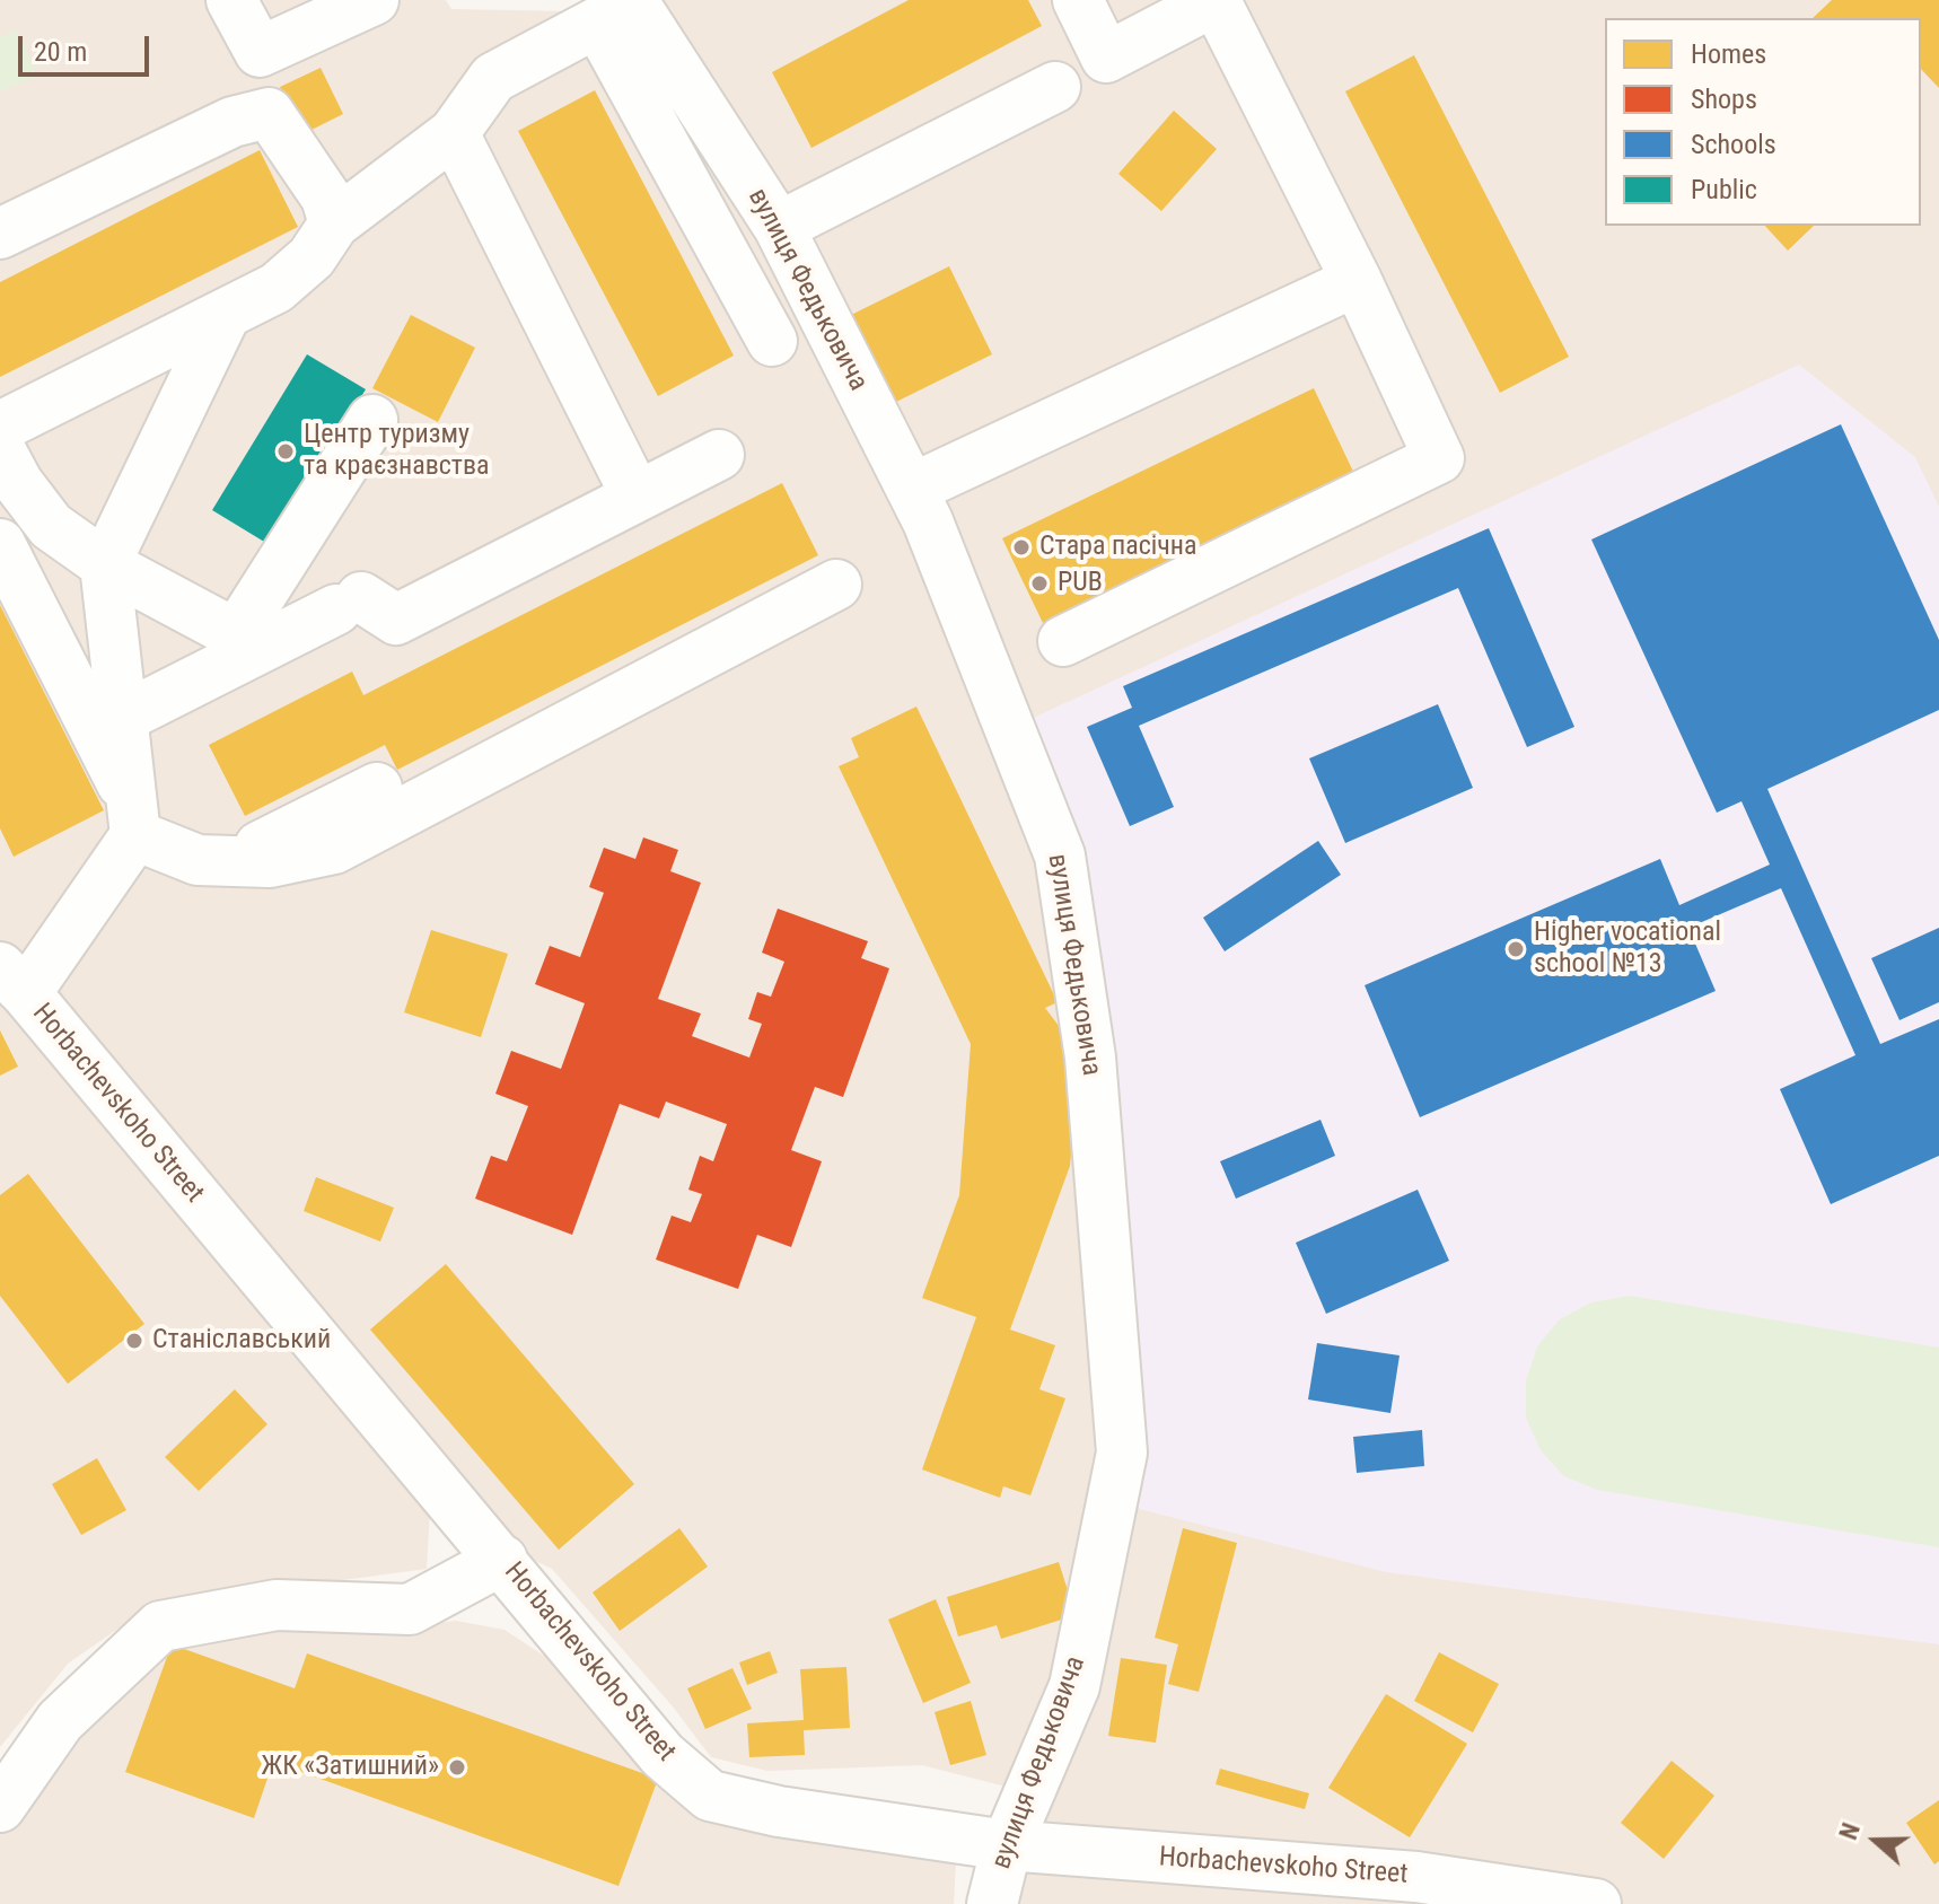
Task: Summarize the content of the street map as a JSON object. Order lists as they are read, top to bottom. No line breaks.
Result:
{"streets":{"street":["вулиця Федьковича","Horbachevskoho Street"]},"crossings":[["вулиця Федьковича","Horbachevskoho Street"]],"places":["Центр туризму та краєзнавства","Стара пасічна","PUB","Higher vocational school №13","Станіславський","ЖК «Затишний»"],"legend":["Homes","Shops","Schools","Public"],"scale_bar":"20 m","north":"left"}
